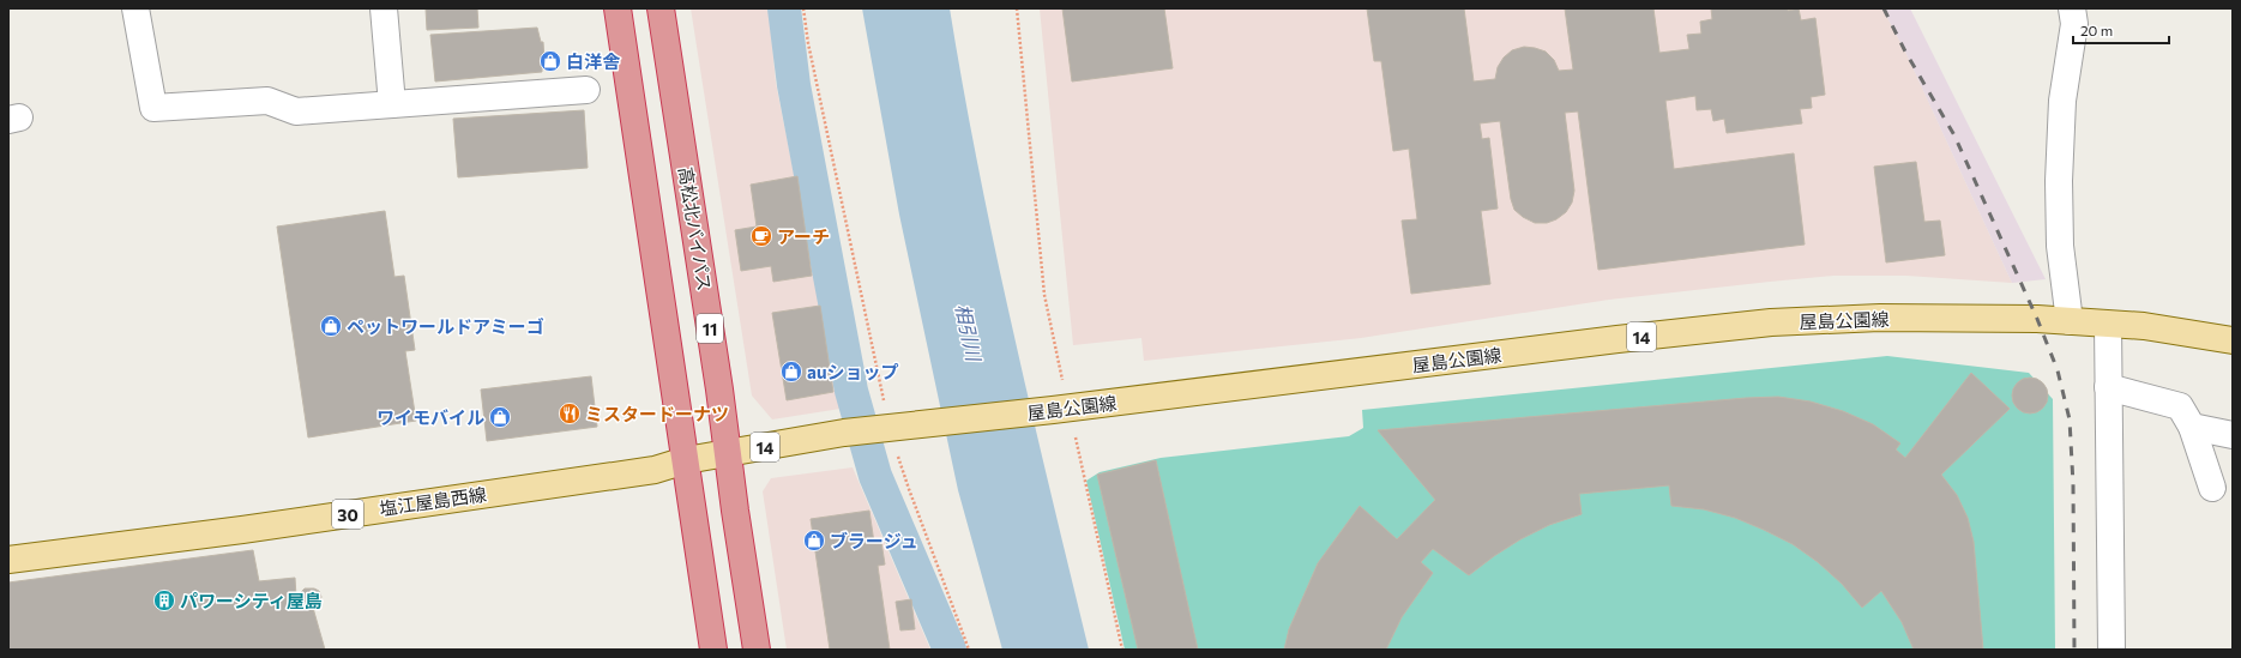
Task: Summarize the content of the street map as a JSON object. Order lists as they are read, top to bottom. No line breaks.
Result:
{"streets":{"highway":["高松北バイパス","11"],"main road":["屋島公園線","14","塩江屋島西線","30"]},"crossings":[["高松北バイパス","屋島公園線"],["屋島公園線","塩江屋島西線"]],"water":["相引川"],"places":{"shop":["白洋舎","ペットワールドアミーゴ","auショップ","ワイモバイル","ブラージュ"],"cafe":["アーチ"],"restaurant":["ミスタードーナツ"],"building":["パワーシティ屋島"]},"scale_bar":"20 m"}
